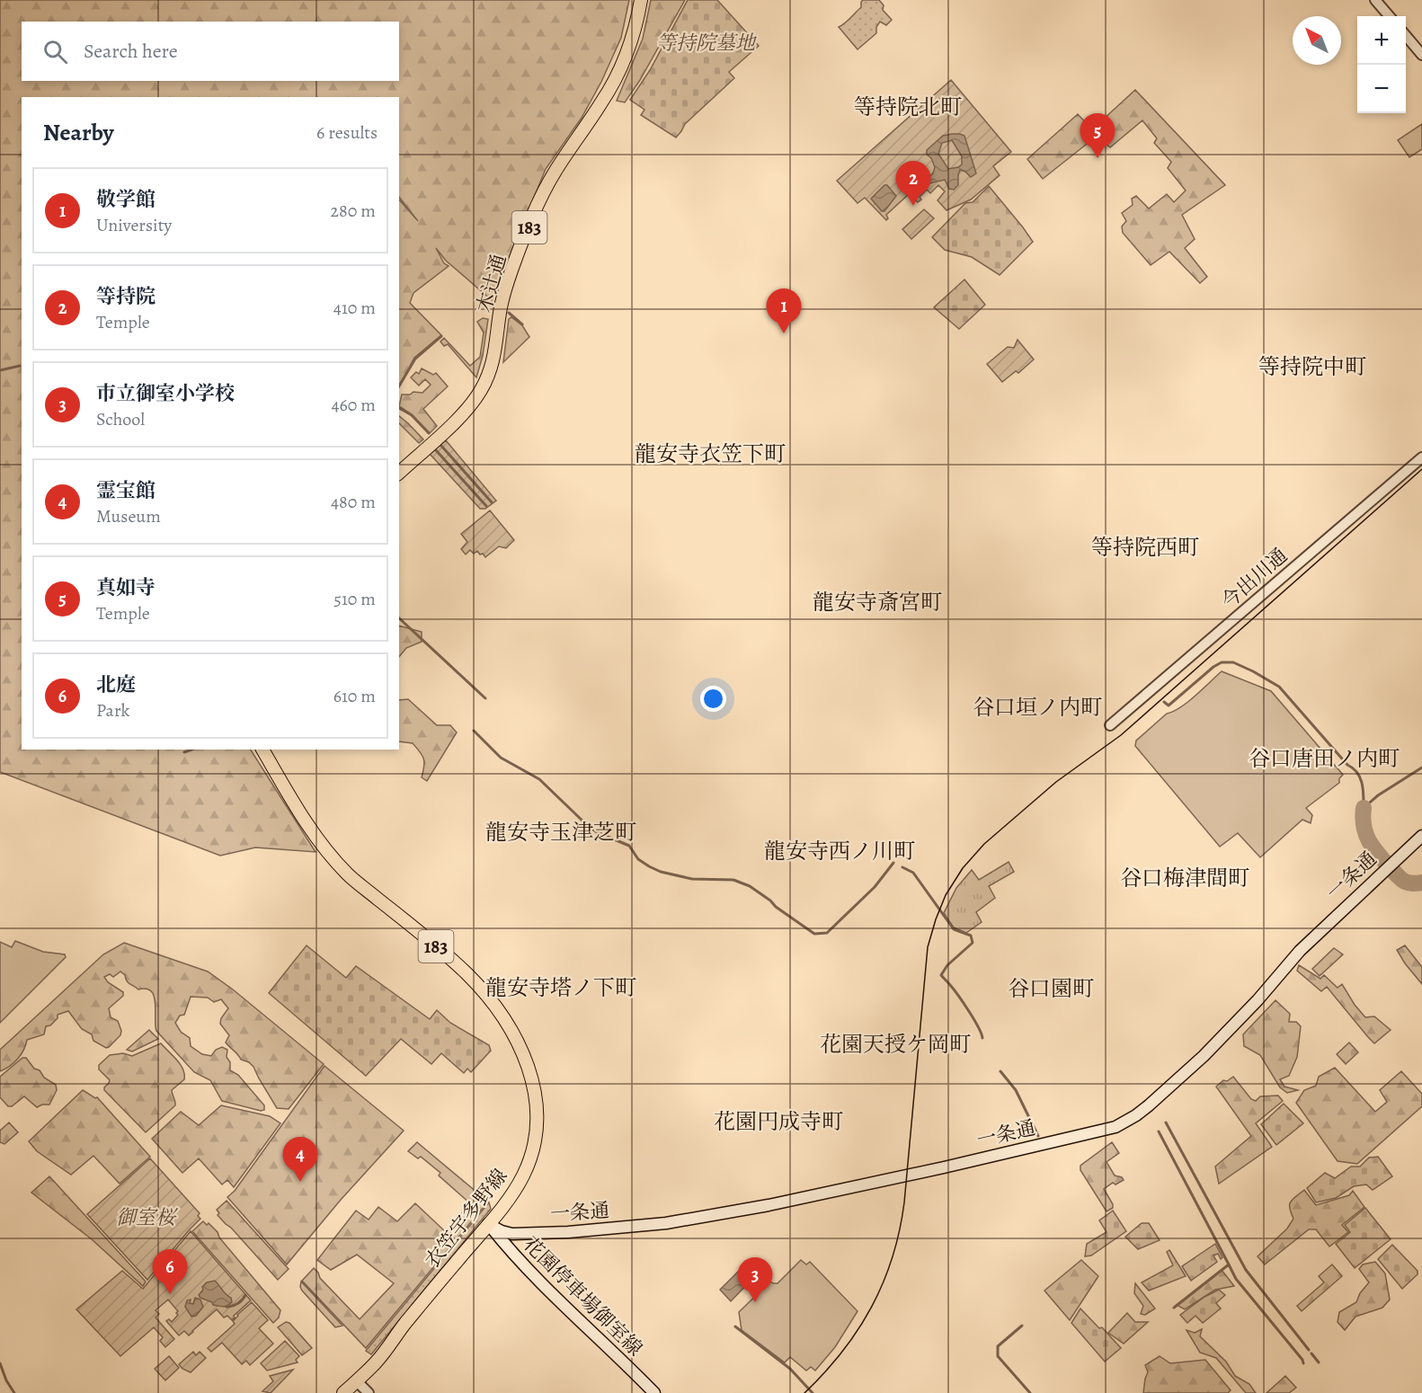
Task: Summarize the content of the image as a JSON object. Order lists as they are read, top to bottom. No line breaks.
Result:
{"streets":{"main road":["183","木辻通","一条通","衣笠宇多野線","花園停車場御室線"],"street":["今出川通"]},"crossings":[["一条通","衣笠宇多野線"],["一条通","花園停車場御室線"],["衣笠宇多野線","花園停車場御室線"]],"districts":["等持院北町","等持院中町","龍安寺衣笠下町","等持院西町","龍安寺斎宮町","谷口垣ノ内町","谷口唐田ノ内町","龍安寺玉津芝町","龍安寺西ノ川町","谷口梅津間町","龍安寺塔ノ下町","谷口園町","花園天授ケ岡町","花園円成寺町"],"parks":["等持院墓地","御室桜"],"north":"top left","page":{"map_buttons":["+","−"],"search":"Search here","heading":["Nearby","6 results"],"pins":["5","2","1","4","6","3"],"list":[{"mark":"1","name":"敬学館","note":"University","value":"280 m"},{"mark":"2","name":"等持院","note":"Temple","value":"410 m"},{"mark":"3","name":"市立御室小学校","note":"School","value":"460 m"},{"mark":"4","name":"霊宝館","note":"Museum","value":"480 m"},{"mark":"5","name":"真如寺","note":"Temple","value":"510 m"},{"mark":"6","name":"北庭","note":"Park","value":"610 m"}]}}
